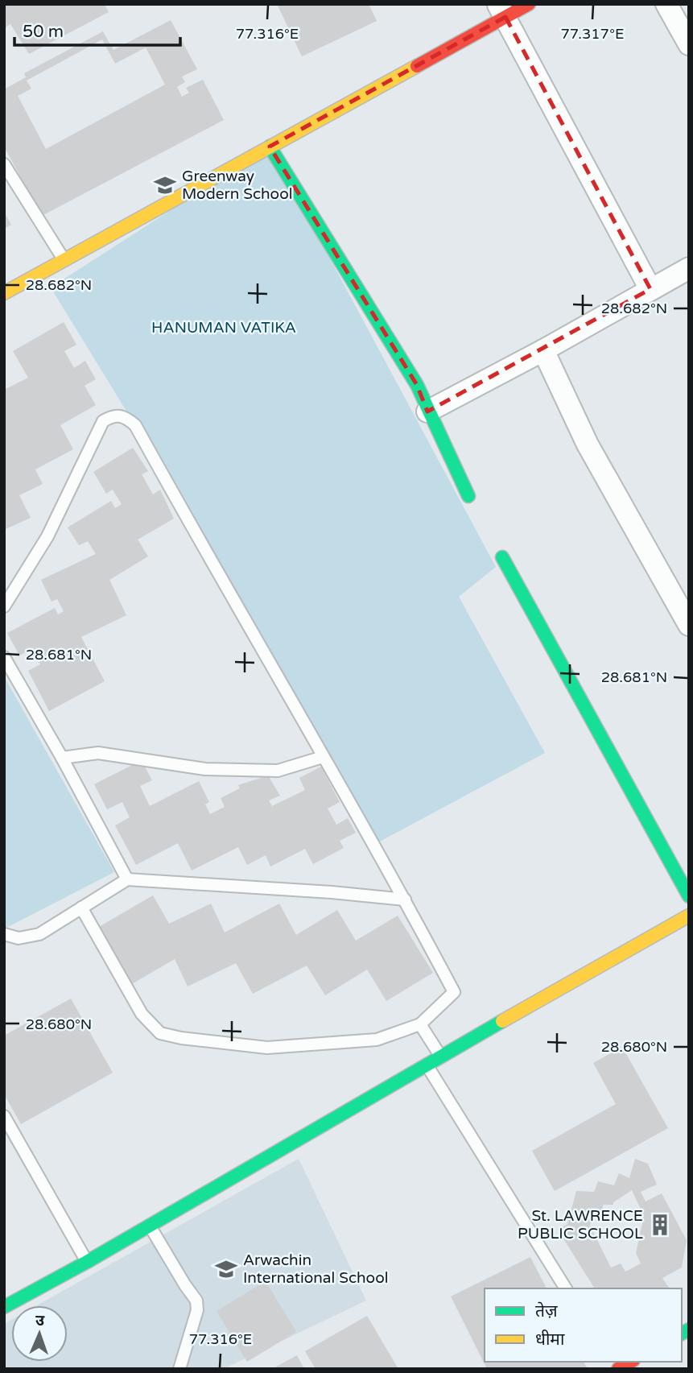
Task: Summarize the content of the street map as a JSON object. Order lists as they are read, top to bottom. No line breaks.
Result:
{"parks":["HANUMAN VATIKA"],"places":{"school or university":["Greenway Modern School","Arwachin International School"],"building":["St. LAWRENCE PUBLIC SCHOOL"]},"legend":["तेज़","धीमा"],"scale_bar":"50 m","north":"top","coordinates":["77.316°E","77.317°E","28.682°N","28.681°N","28.680°N"]}
